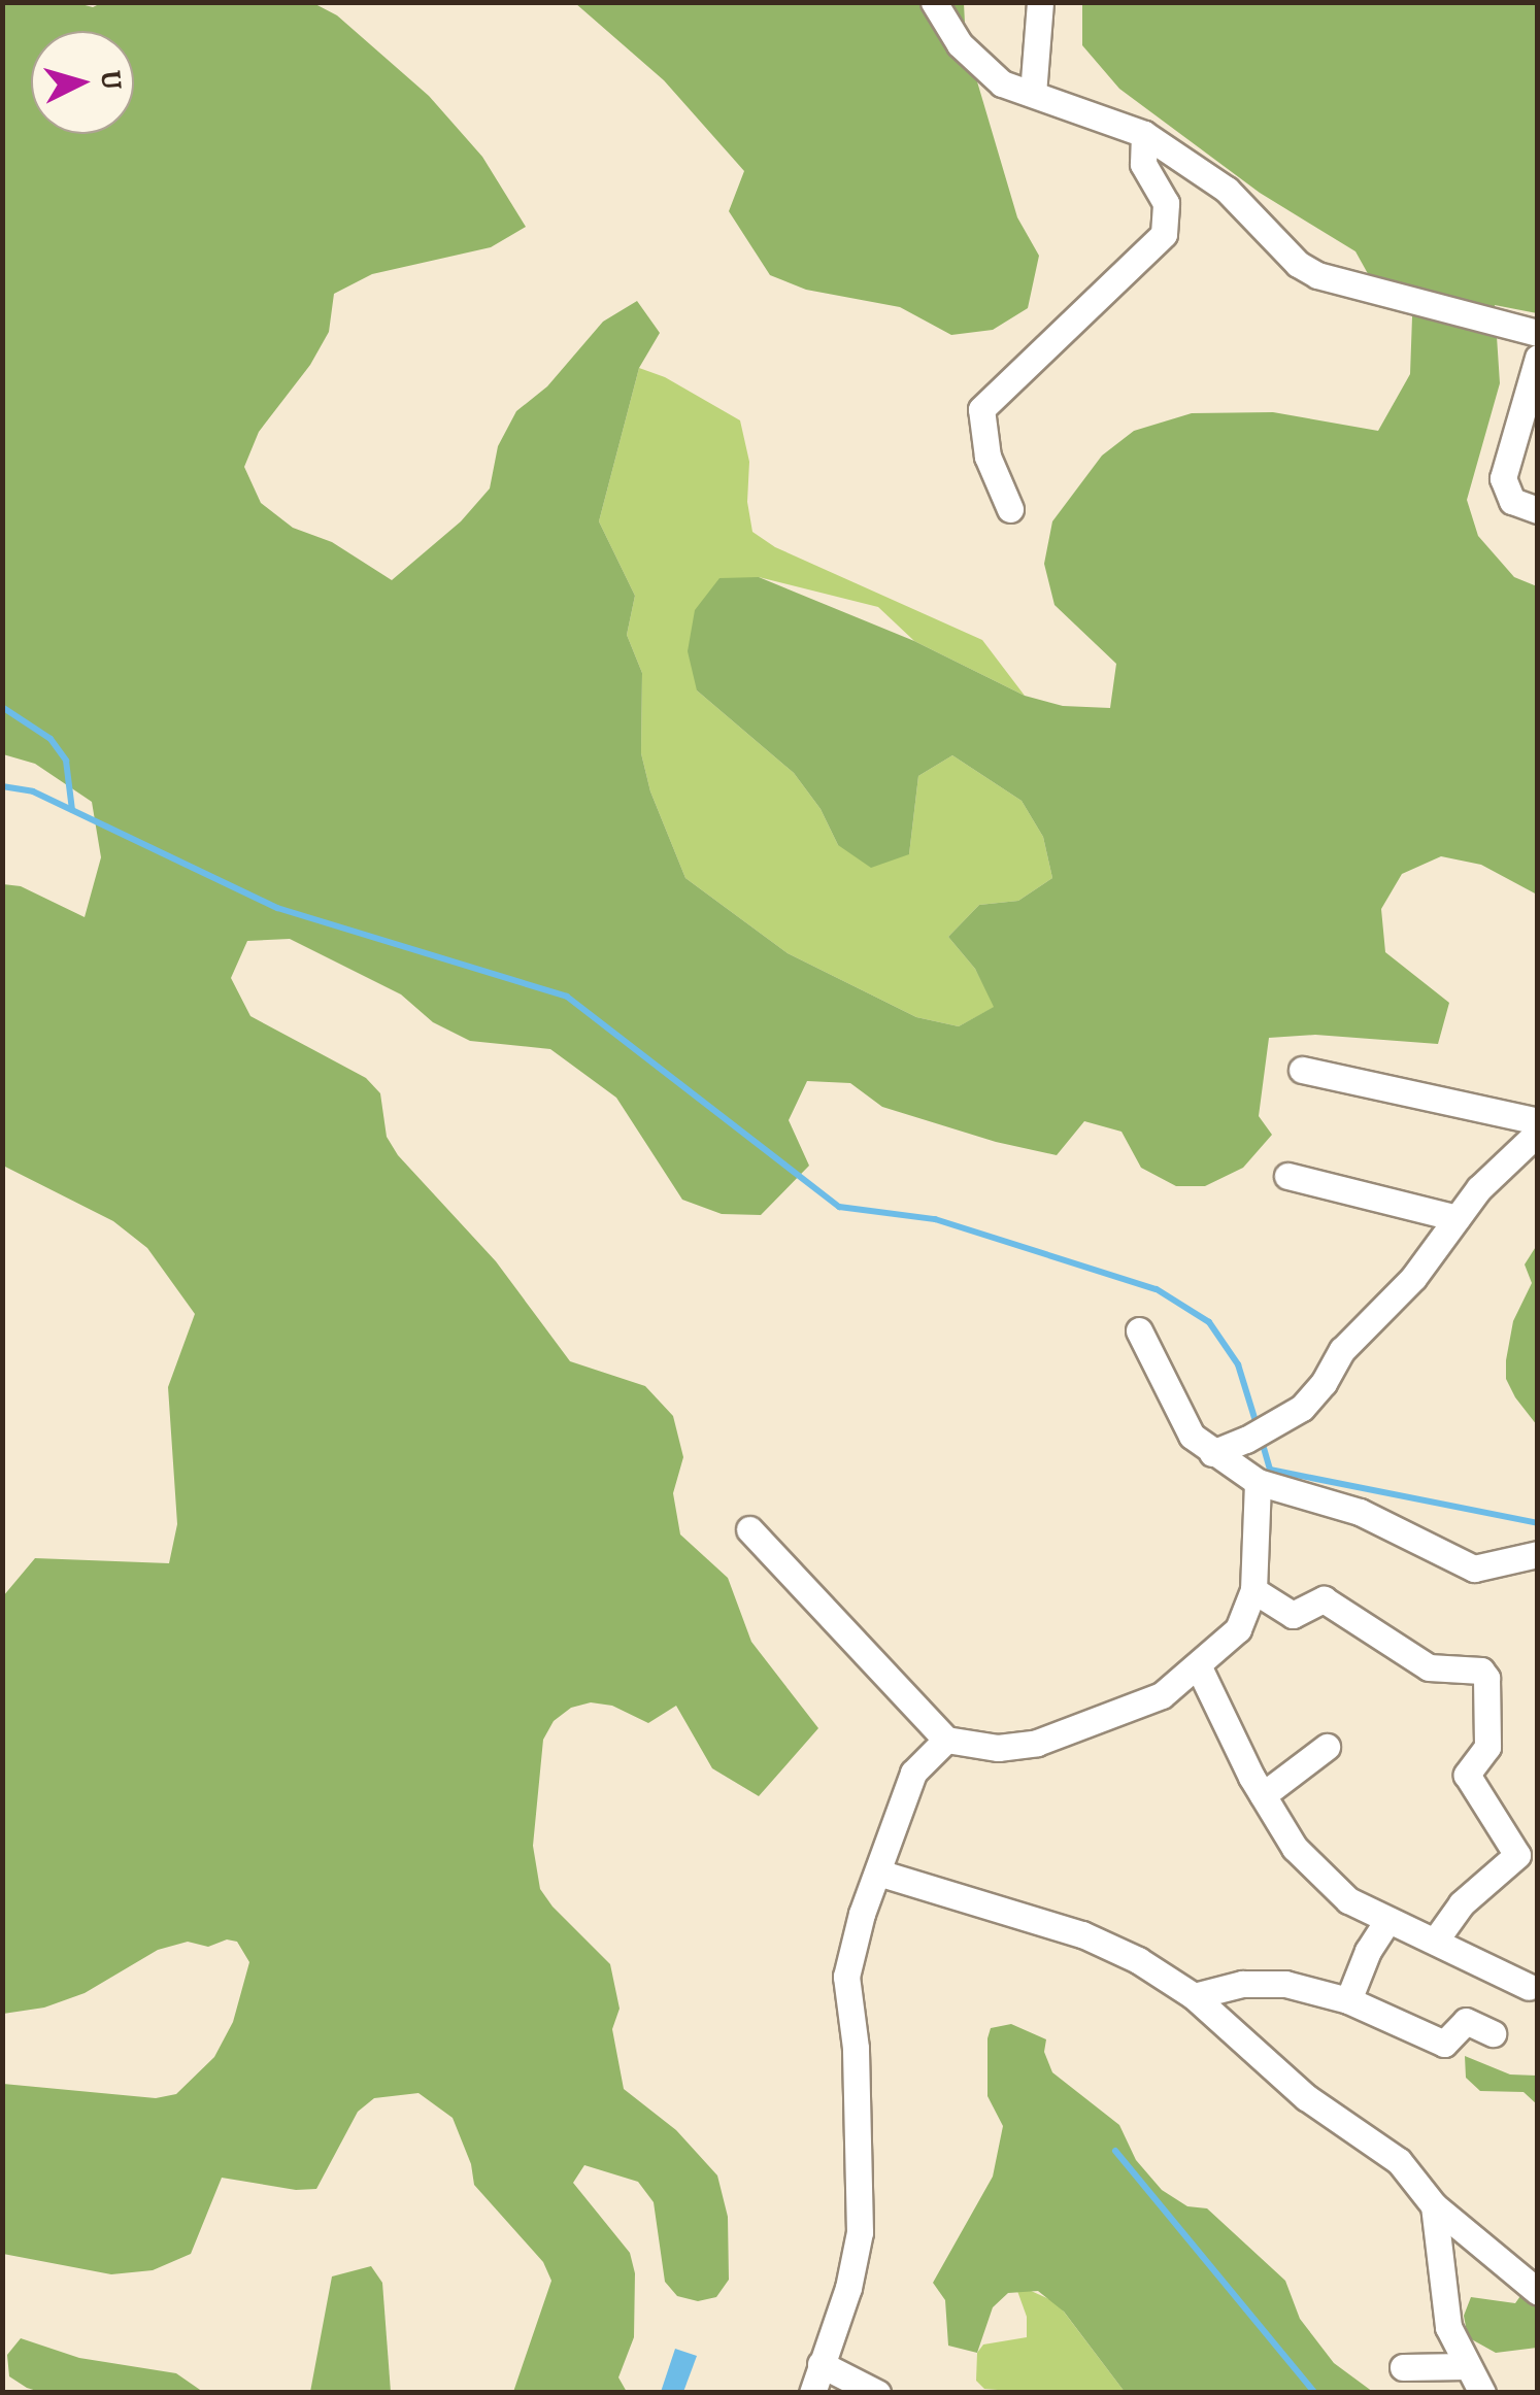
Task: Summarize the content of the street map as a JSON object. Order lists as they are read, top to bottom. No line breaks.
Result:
{"north":"right"}
